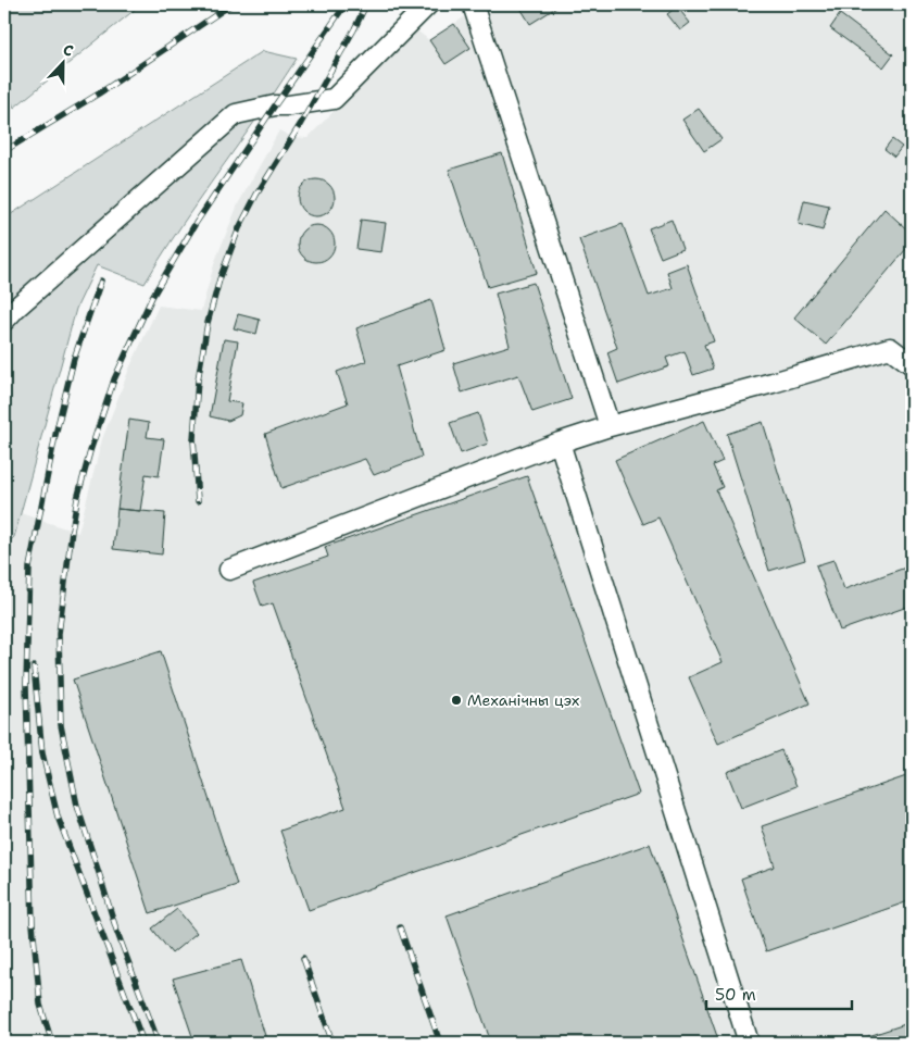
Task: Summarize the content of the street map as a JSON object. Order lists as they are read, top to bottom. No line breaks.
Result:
{"places":["Механічны цэх"],"scale_bar":"50 m","north":"top"}
